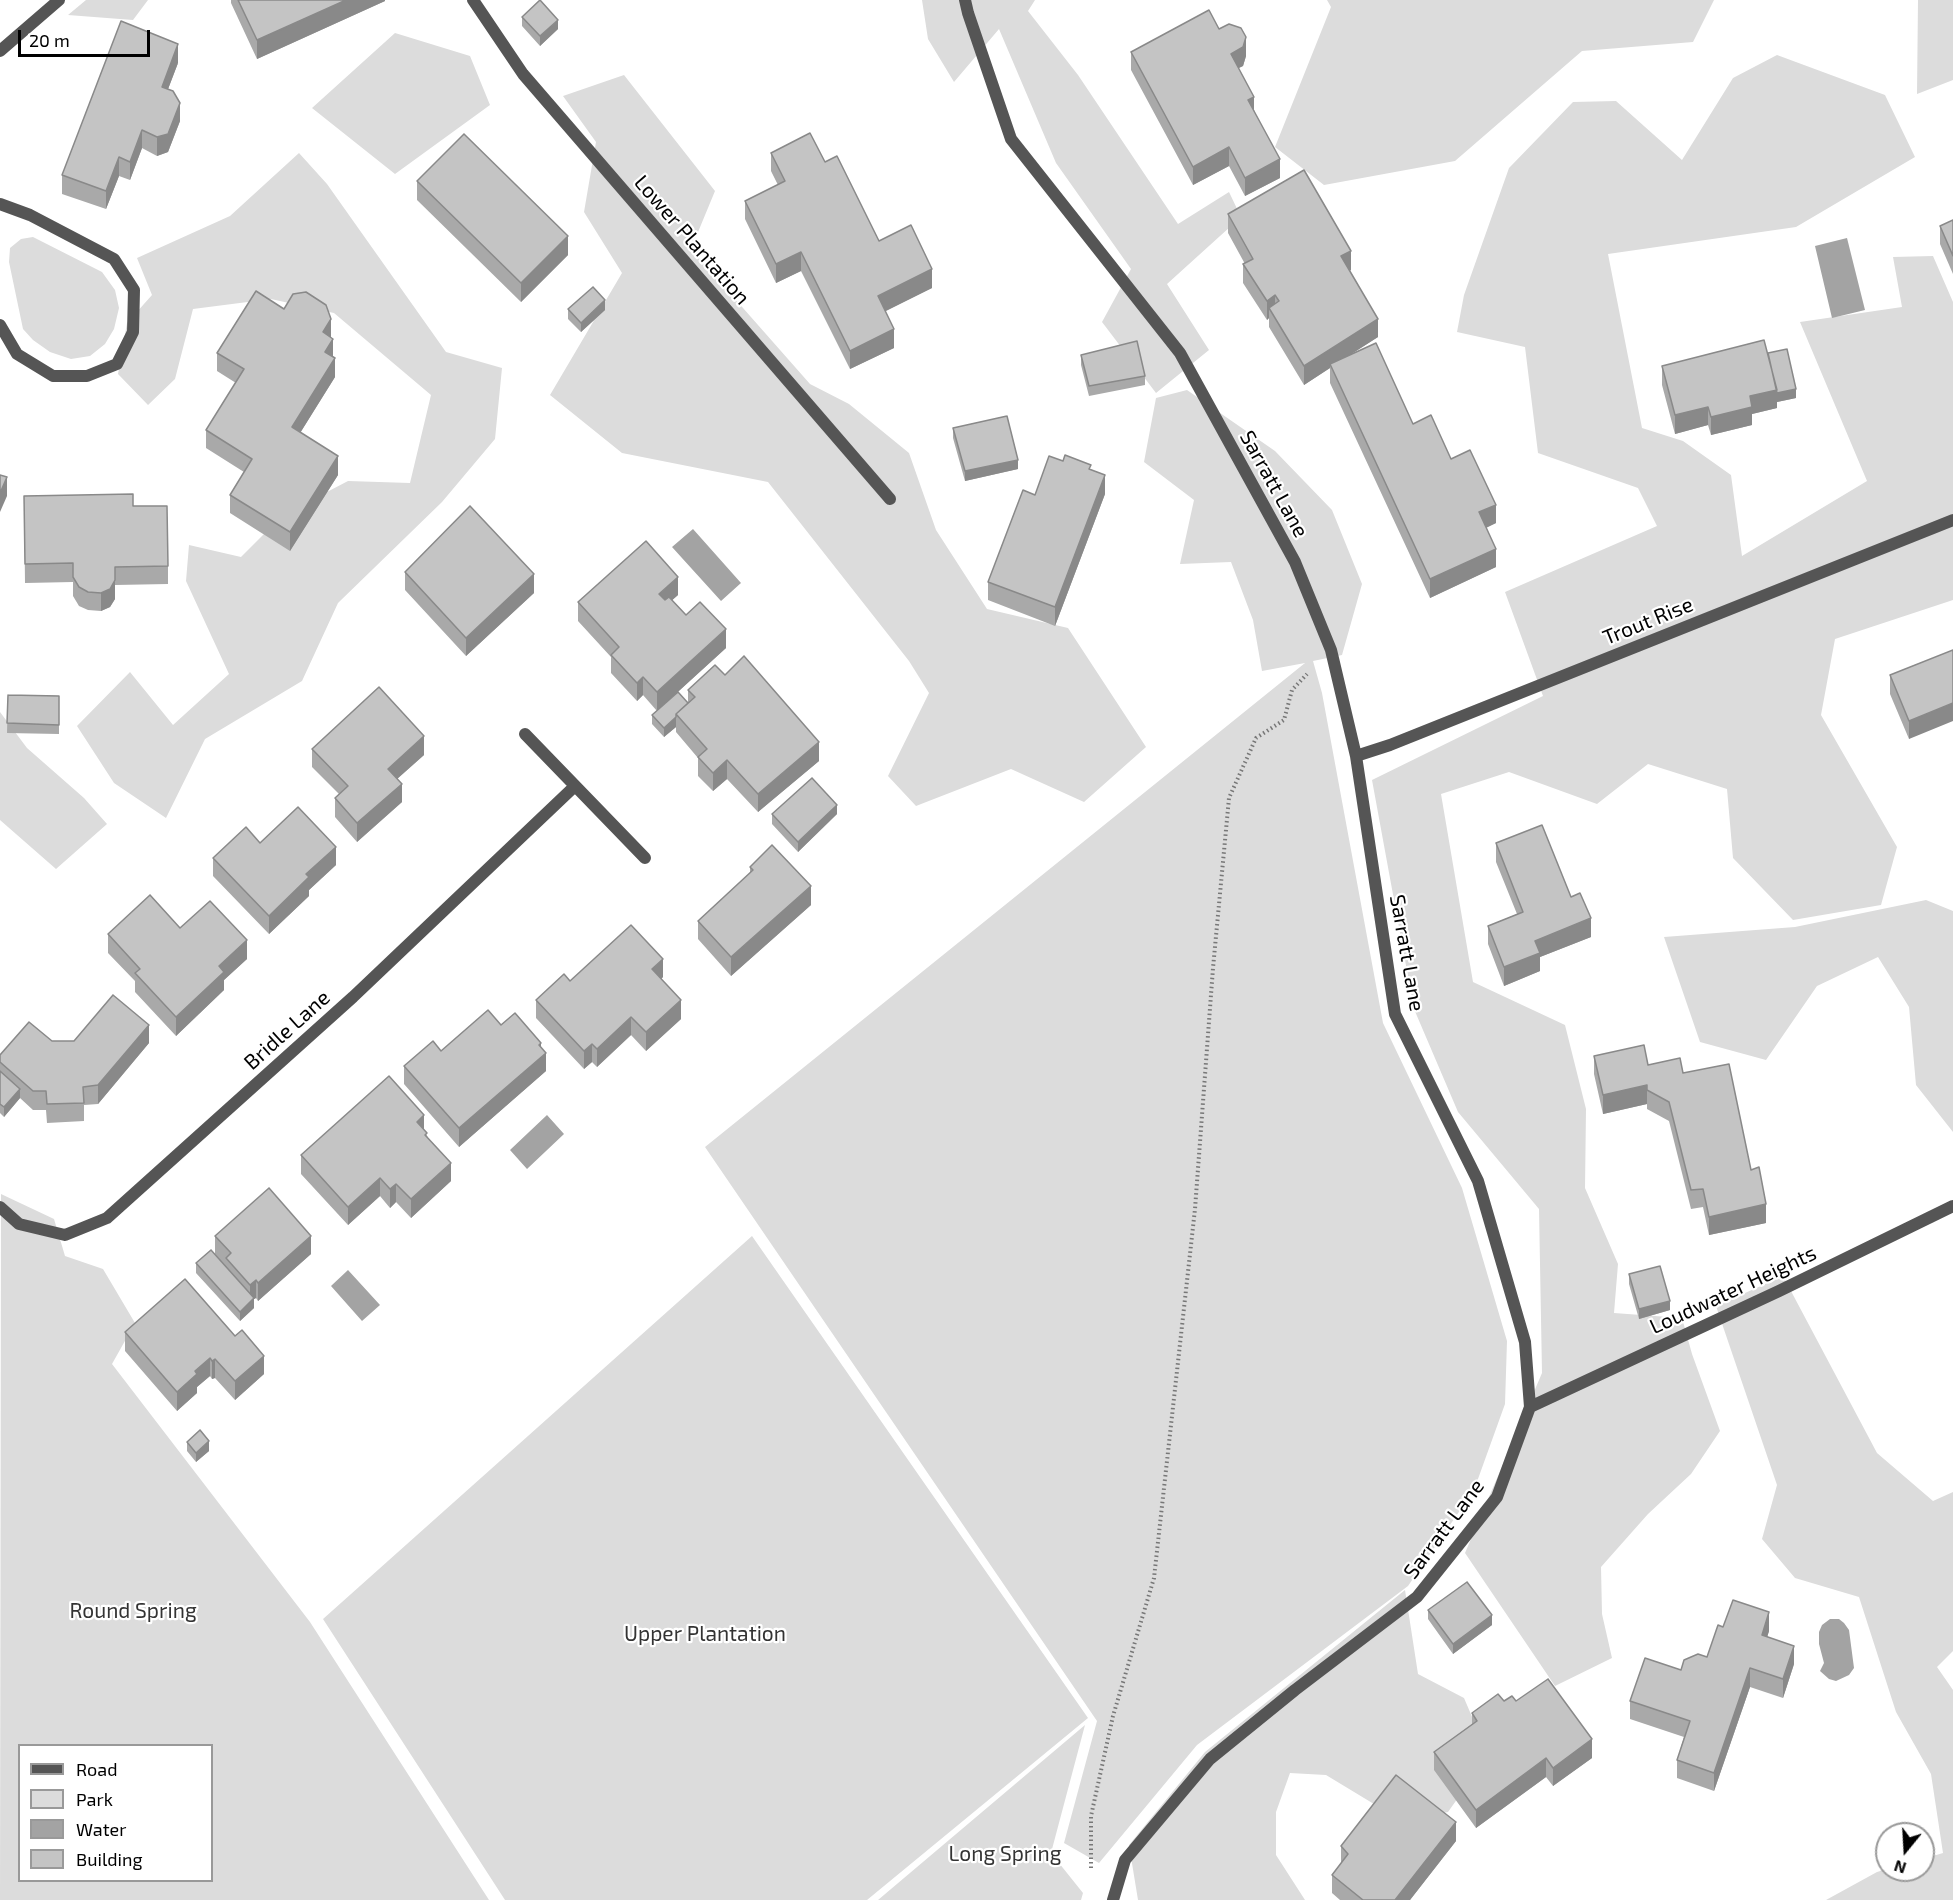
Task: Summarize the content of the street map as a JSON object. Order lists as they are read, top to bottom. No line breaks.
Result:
{"streets":{"street":["Lower Plantation","Sarratt Lane","Trout Rise","Bridle Lane","Loudwater Heights"]},"crossings":[["Sarratt Lane","Trout Rise"],["Sarratt Lane","Loudwater Heights"]],"parks":["Round Spring","Upper Plantation","Long Spring"],"legend":["Road","Park","Water","Building"],"scale_bar":"20 m","north":"bottom"}
